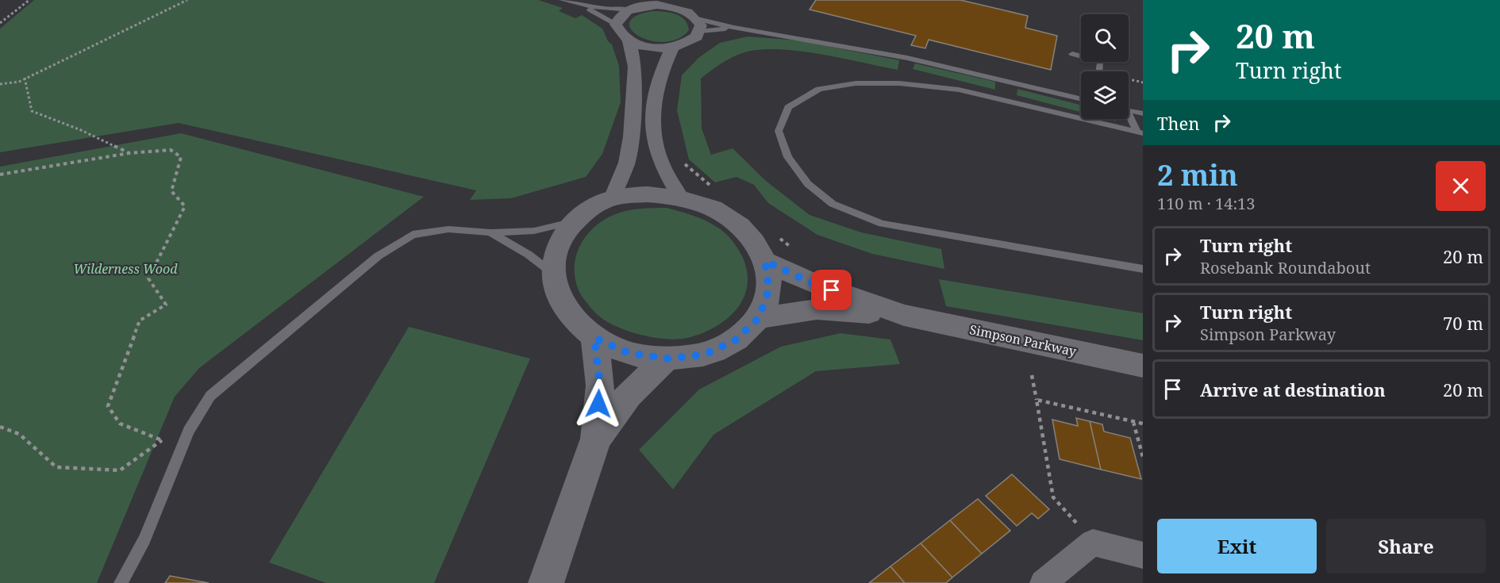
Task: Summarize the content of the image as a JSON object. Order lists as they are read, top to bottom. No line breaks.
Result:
{"streets":{"street":["Simpson Parkway"]},"parks":["Wilderness Wood"],"page":{"turn":["20 m","Turn right"],"then":"Then","heading":["2 min","110 m · 14:13"],"list":[{"name":"Turn right","note":"Rosebank Roundabout","value":"20 m"},{"name":"Turn right","note":"Simpson Parkway","value":"70 m"},{"name":"Arrive at destination","value":"20 m"}],"buttons":["Exit","Share"]}}
